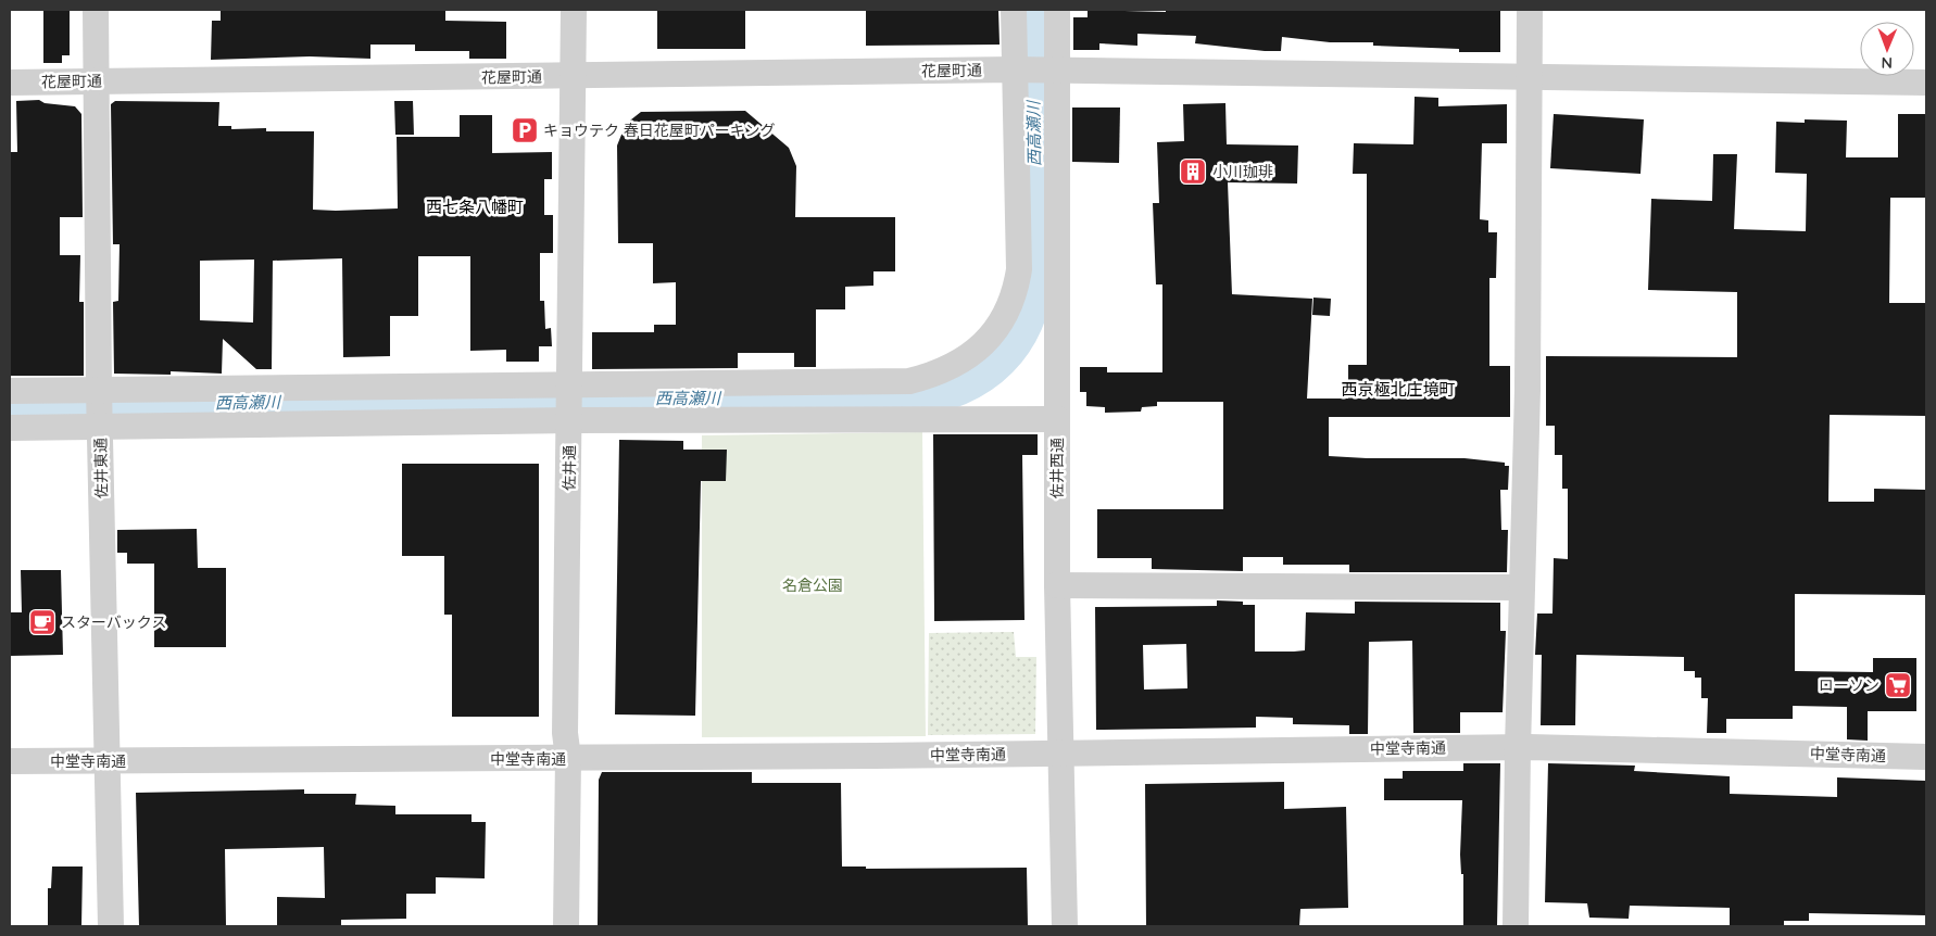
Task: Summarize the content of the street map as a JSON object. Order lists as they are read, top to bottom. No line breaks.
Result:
{"streets":{"street":["花屋町通","佐井東通","佐井通","佐井西通","中堂寺南通"]},"crossings":[["花屋町通","佐井東通"],["花屋町通","佐井通"],["花屋町通","佐井西通"],["佐井東通","中堂寺南通"],["佐井通","中堂寺南通"],["佐井西通","中堂寺南通"]],"districts":["西七条八幡町","西京極北庄境町"],"water":["西高瀬川"],"parks":["名倉公園"],"places":{"parking":["キョウテク 春日花屋町パーキング"],"building":["小川珈琲"],"cafe":["スターバックス"],"supermarket":["ローソン"]},"north":"bottom"}
